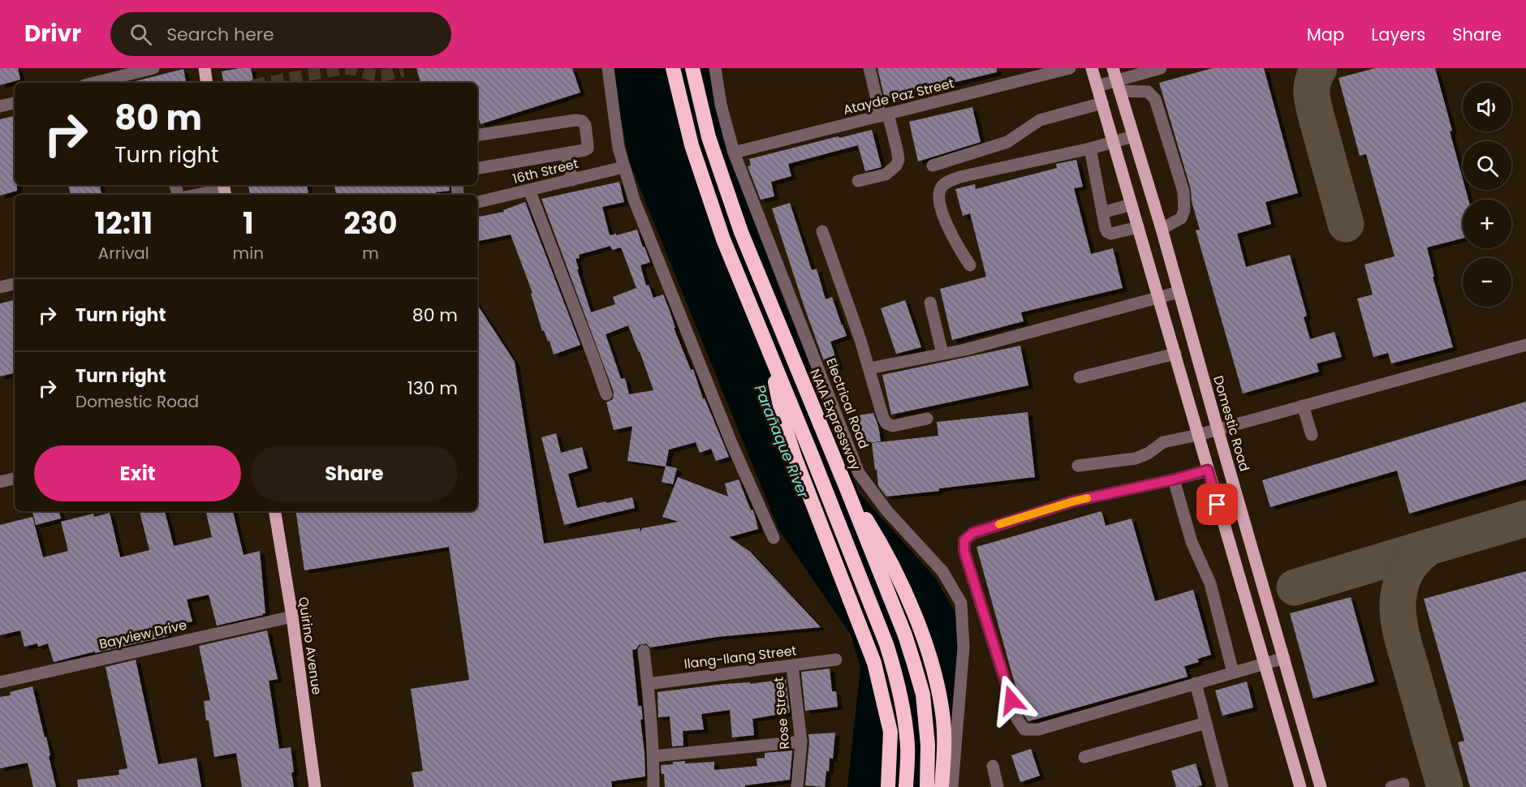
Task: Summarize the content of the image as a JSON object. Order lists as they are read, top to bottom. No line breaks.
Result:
{"streets":{"highway":["NAIA Expressway"],"main road":["Domestic Road","Quirino Avenue"],"street":["Atayde Paz Street","16th Street","Electrical Road","Bayview Drive","Ilang-Ilang Street","Rose Street"]},"crossings":[["Atayde Paz Street","Electrical Road"],["Bayview Drive","Quirino Avenue"],["Ilang-Ilang Street","Rose Street"]],"water":["Parañaque River"],"page":{"header":"Drivr","search":"Search here","nav":["Map","Layers","Share"],"map_buttons":["+","−"],"turn":["80 m","Turn right"],"eta":["12:11","Arrival","1","min","230","m"],"list":[{"name":"Turn right","value":"80 m"},{"name":"Turn right","note":"Domestic Road","value":"130 m"}],"buttons":["Exit","Share"]}}
